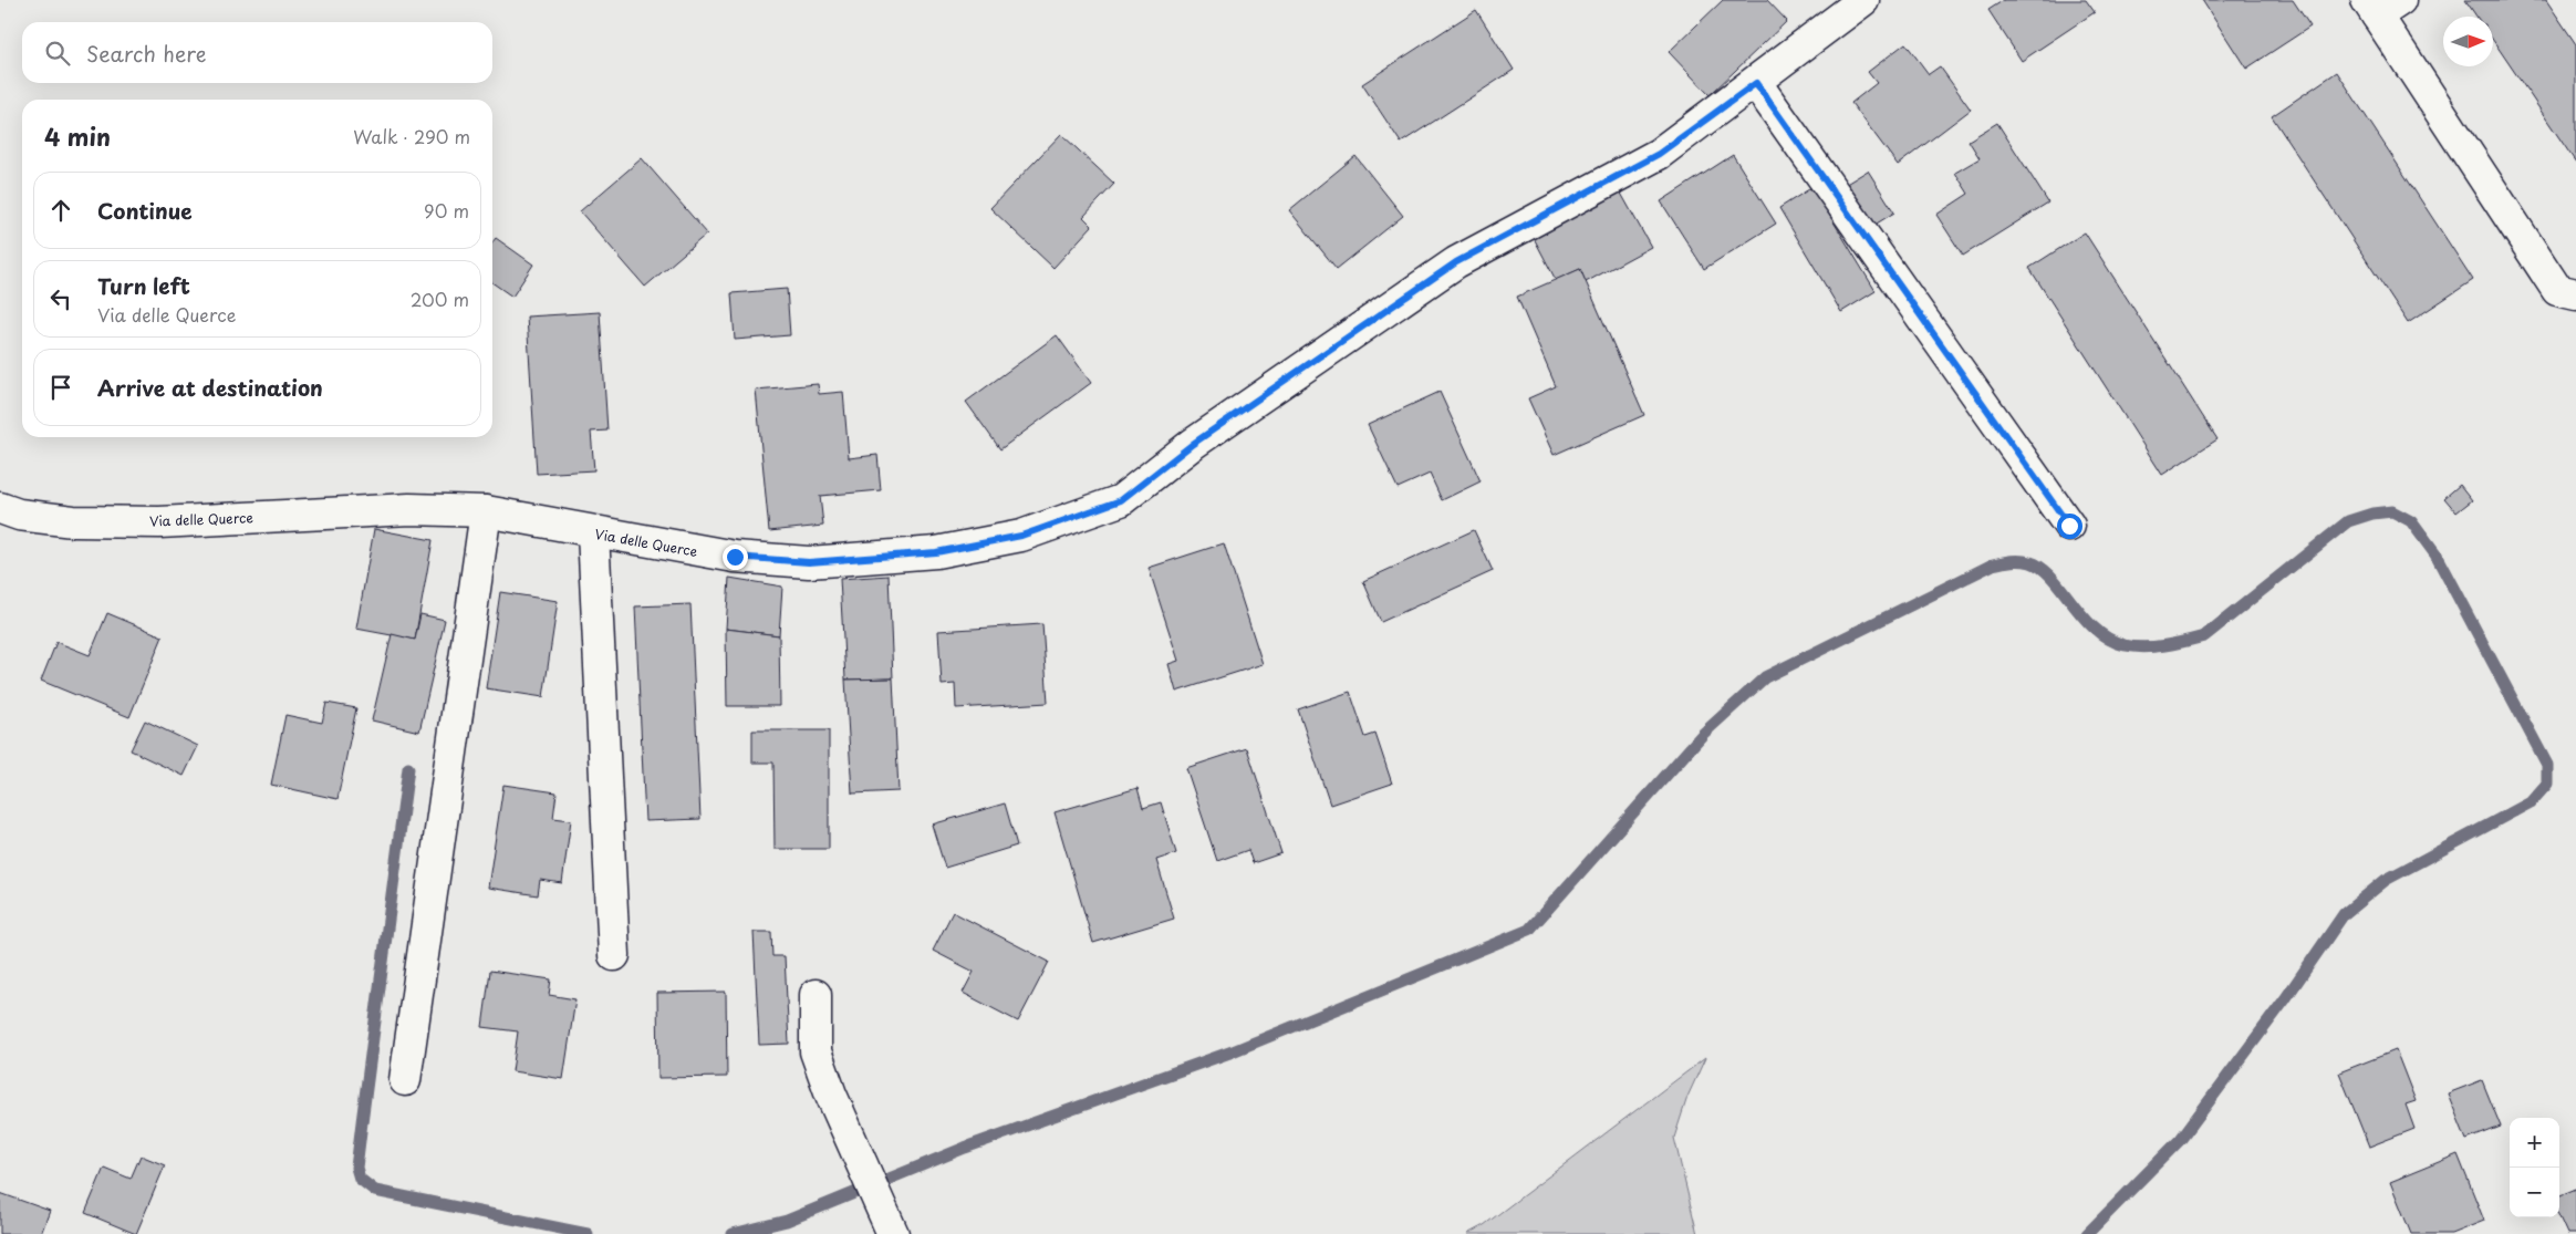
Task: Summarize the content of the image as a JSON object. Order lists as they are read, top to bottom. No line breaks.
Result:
{"streets":{"street":["Via delle Querce"]},"north":"right","page":{"search":"Search here","heading":["4 min","Walk · 290 m"],"list":[["Continue","90 m"],["Turn left","Via delle Querce","200 m"],"Arrive at destination"],"map_buttons":["+","−"]}}
